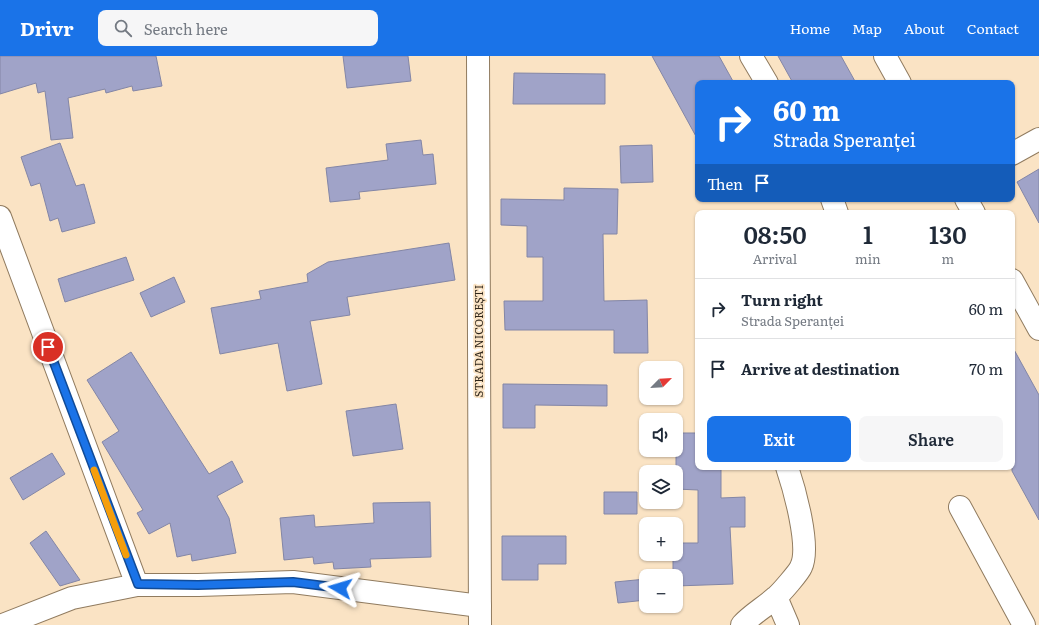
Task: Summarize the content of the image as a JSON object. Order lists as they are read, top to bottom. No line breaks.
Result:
{"streets":{"street":["STRADA NICOREȘTI"]},"north":"top right","page":{"header":"Drivr","search":"Search here","nav":["Home","Map","About","Contact"],"turn":["60 m","Strada Speranței"],"then":"Then","eta":["08:50","Arrival","1","min","130","m"],"list":[{"name":"Turn right","note":"Strada Speranței","value":"60 m"},{"name":"Arrive at destination","value":"70 m"}],"map_buttons":["+","−"],"buttons":["Exit","Share"]}}
